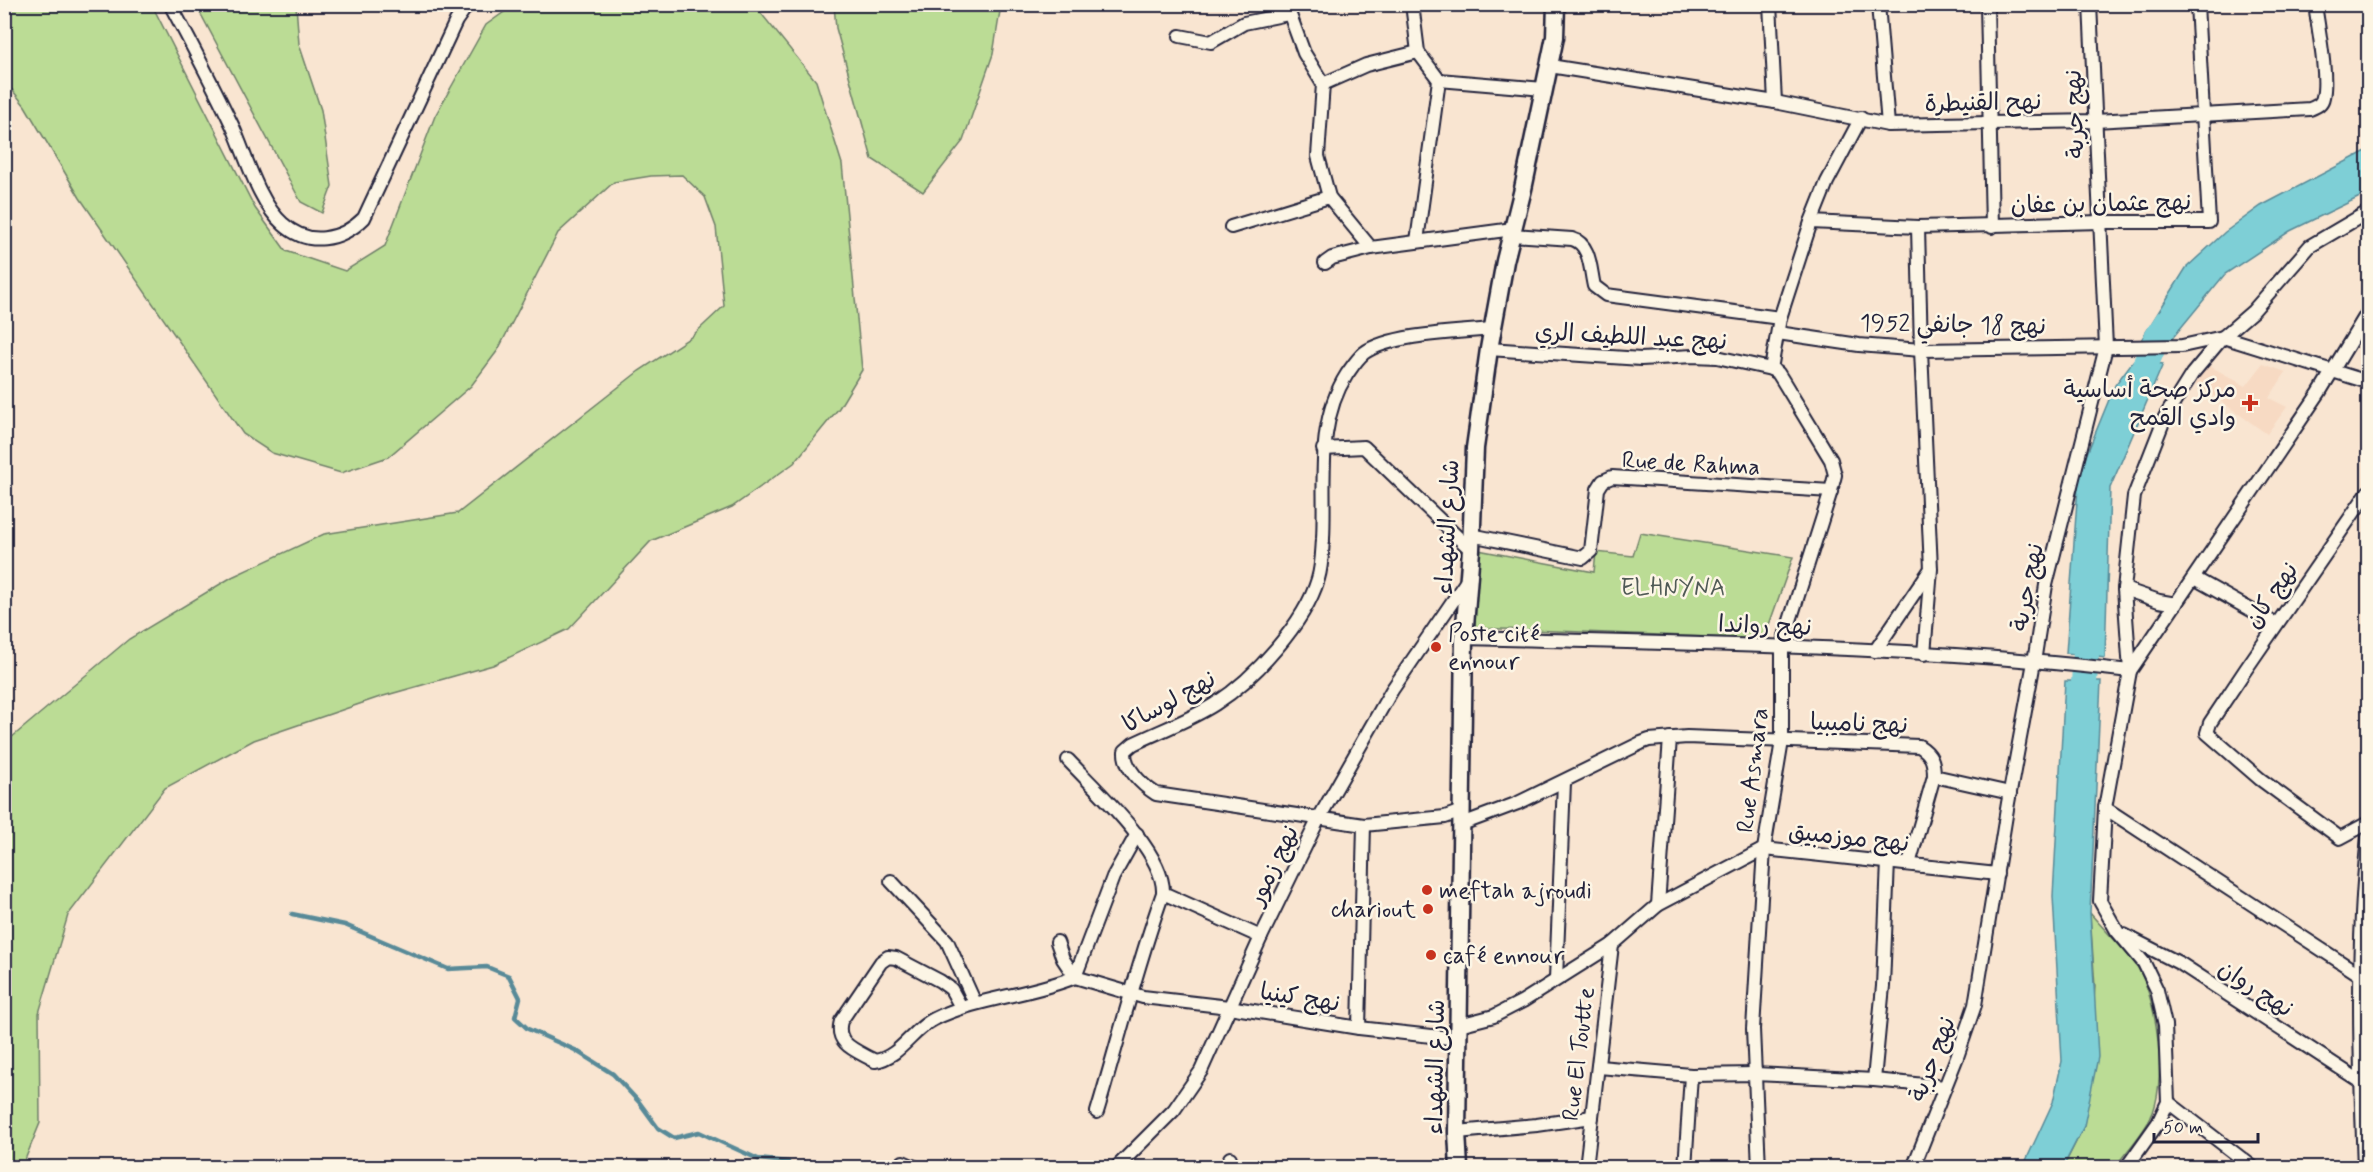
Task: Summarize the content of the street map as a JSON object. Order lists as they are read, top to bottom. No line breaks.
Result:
{"streets":{"main road":["شارع الشهداء"],"street":["نهح القنيطرة","نهج جربة","نهج عثمان بن عفان","نهج 18 جانفي 1952","نهج عبد اللطيف الري","Rue de Rahma","نهج كان","نهج رواندا","نهج لوساكا","نهج ناميبيا","Rue Asmara","نهج موزمبيق","نهج زمور","نهج روان","نهج كينيا","Rue El Toutte"]},"crossings":[["نهح القنيطرة","نهج جربة"],["نهح القنيطرة","نهج عثمان بن عفان"],["نهح القنيطرة","شارع الشهداء"],["نهج جربة","نهج عثمان بن عفان"],["نهج جربة","نهج 18 جانفي 1952"],["نهج جربة","نهج رواندا"],["نهج جربة","نهج موزمبيق"],["نهج عبد اللطيف الري","شارع الشهداء"],["نهج عبد اللطيف الري","Rue Asmara"],["Rue de Rahma","شارع الشهداء"],["Rue de Rahma","Rue Asmara"],["شارع الشهداء","نهج رواندا"],["شارع الشهداء","نهج لوساكا"],["شارع الشهداء","نهج ناميبيا"],["شارع الشهداء","نهج موزمبيق"],["شارع الشهداء","نهج زمور"],["نهج رواندا","Rue Asmara"],["نهج لوساكا","نهج ناميبيا"],["نهج لوساكا","نهج زمور"],["نهج لوساكا","نهج كينيا"],["نهج ناميبيا","Rue Asmara"],["Rue Asmara","نهج موزمبيق"],["نهج موزمبيق","Rue El Toutte"],["نهج زمور","نهج كينيا"]],"parks":["ELHNYNA"],"places":{"health":["مركز صحة أساسية وادي القمح"],"other":["Poste cité ennour","meftah ajroudi","chariout","café ennour"]},"scale_bar":"50 m"}
